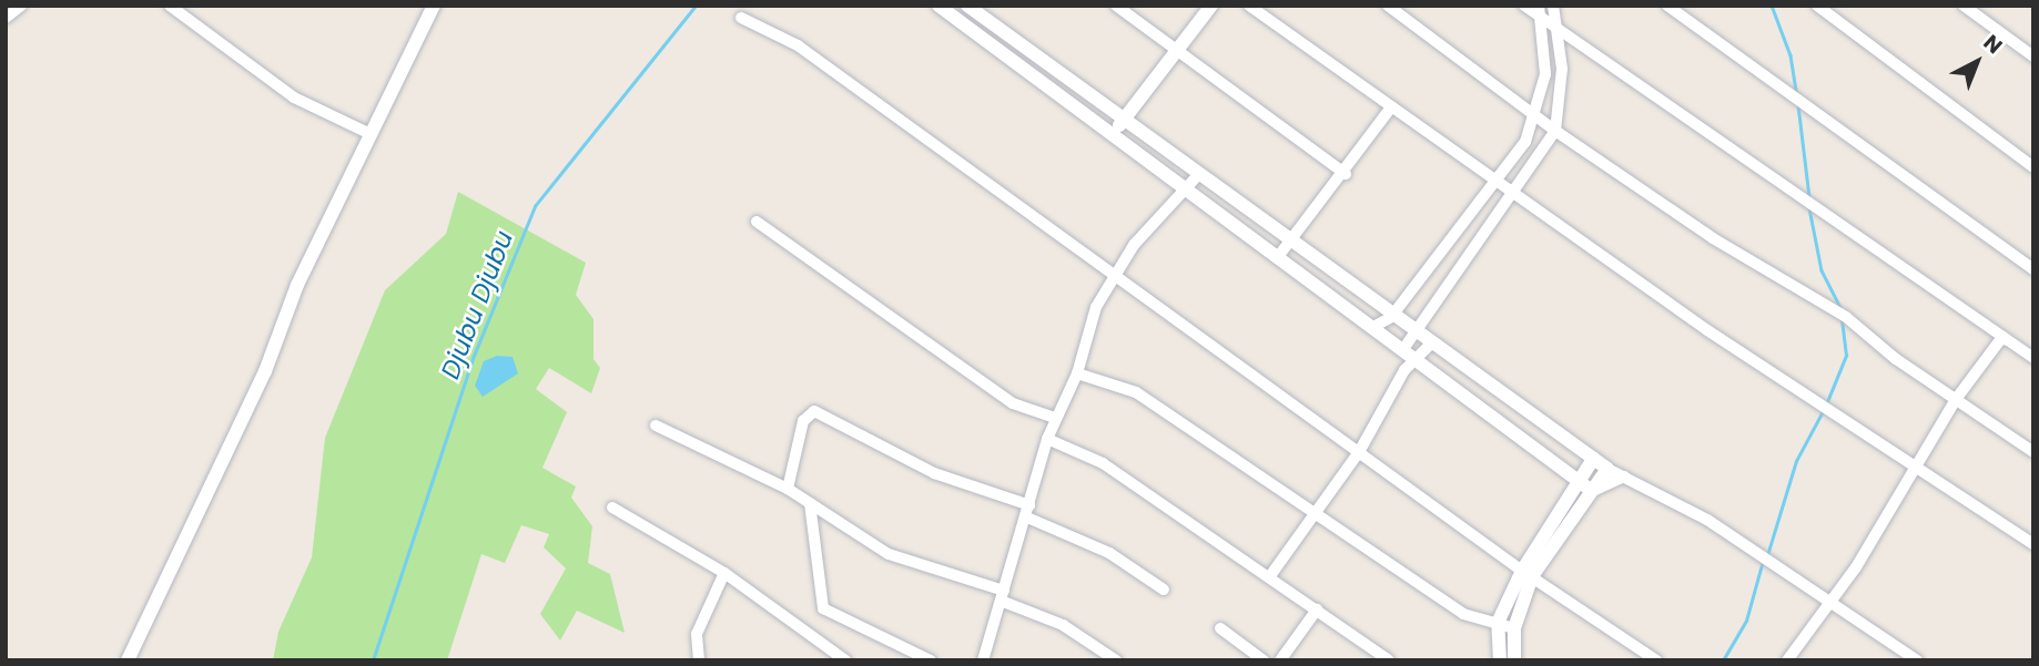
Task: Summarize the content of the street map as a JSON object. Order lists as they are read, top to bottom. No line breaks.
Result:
{"water":["Djubu Djubu"],"north":"top right"}
